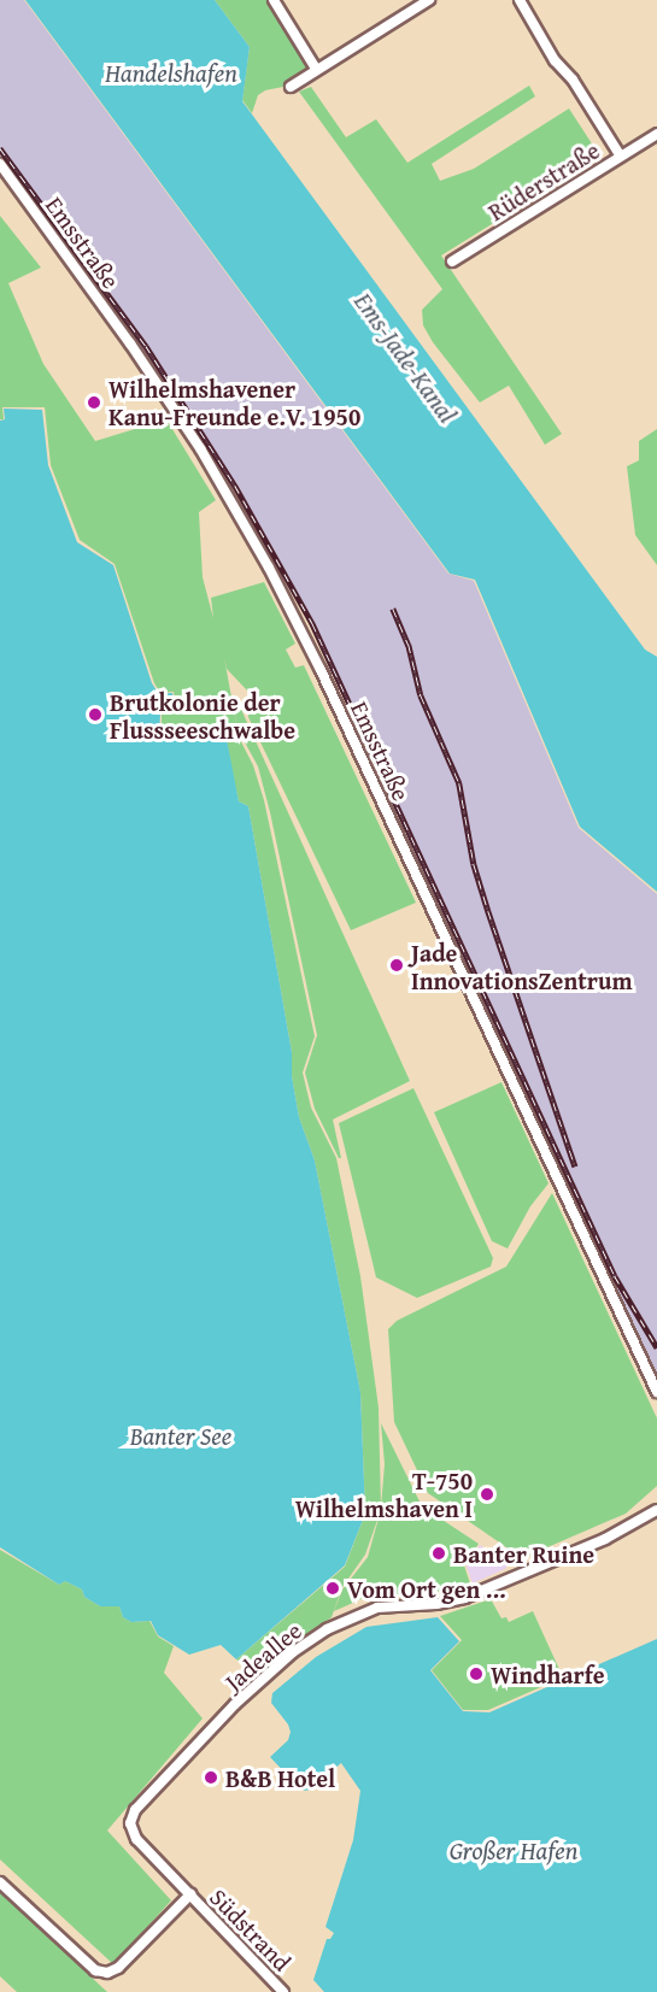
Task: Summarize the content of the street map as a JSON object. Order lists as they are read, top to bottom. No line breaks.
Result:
{"streets":{"street":["Rüderstraße","Emsstraße","Jadeallee","Südstrand"]},"crossings":[["Jadeallee","Südstrand"]],"water":["Handelshafen","Ems-Jade-Kanal","Banter See","Großer Hafen"],"places":["Wilhelmshavener Kanu-Freunde e.V. 1950","Brutkolonie der Flussseeschwalbe","Jade InnovationsZentrum","T-750 Wilhelmshaven I","Banter Ruine","Vom Ort gen ...","Windharfe","B&B Hotel"]}
